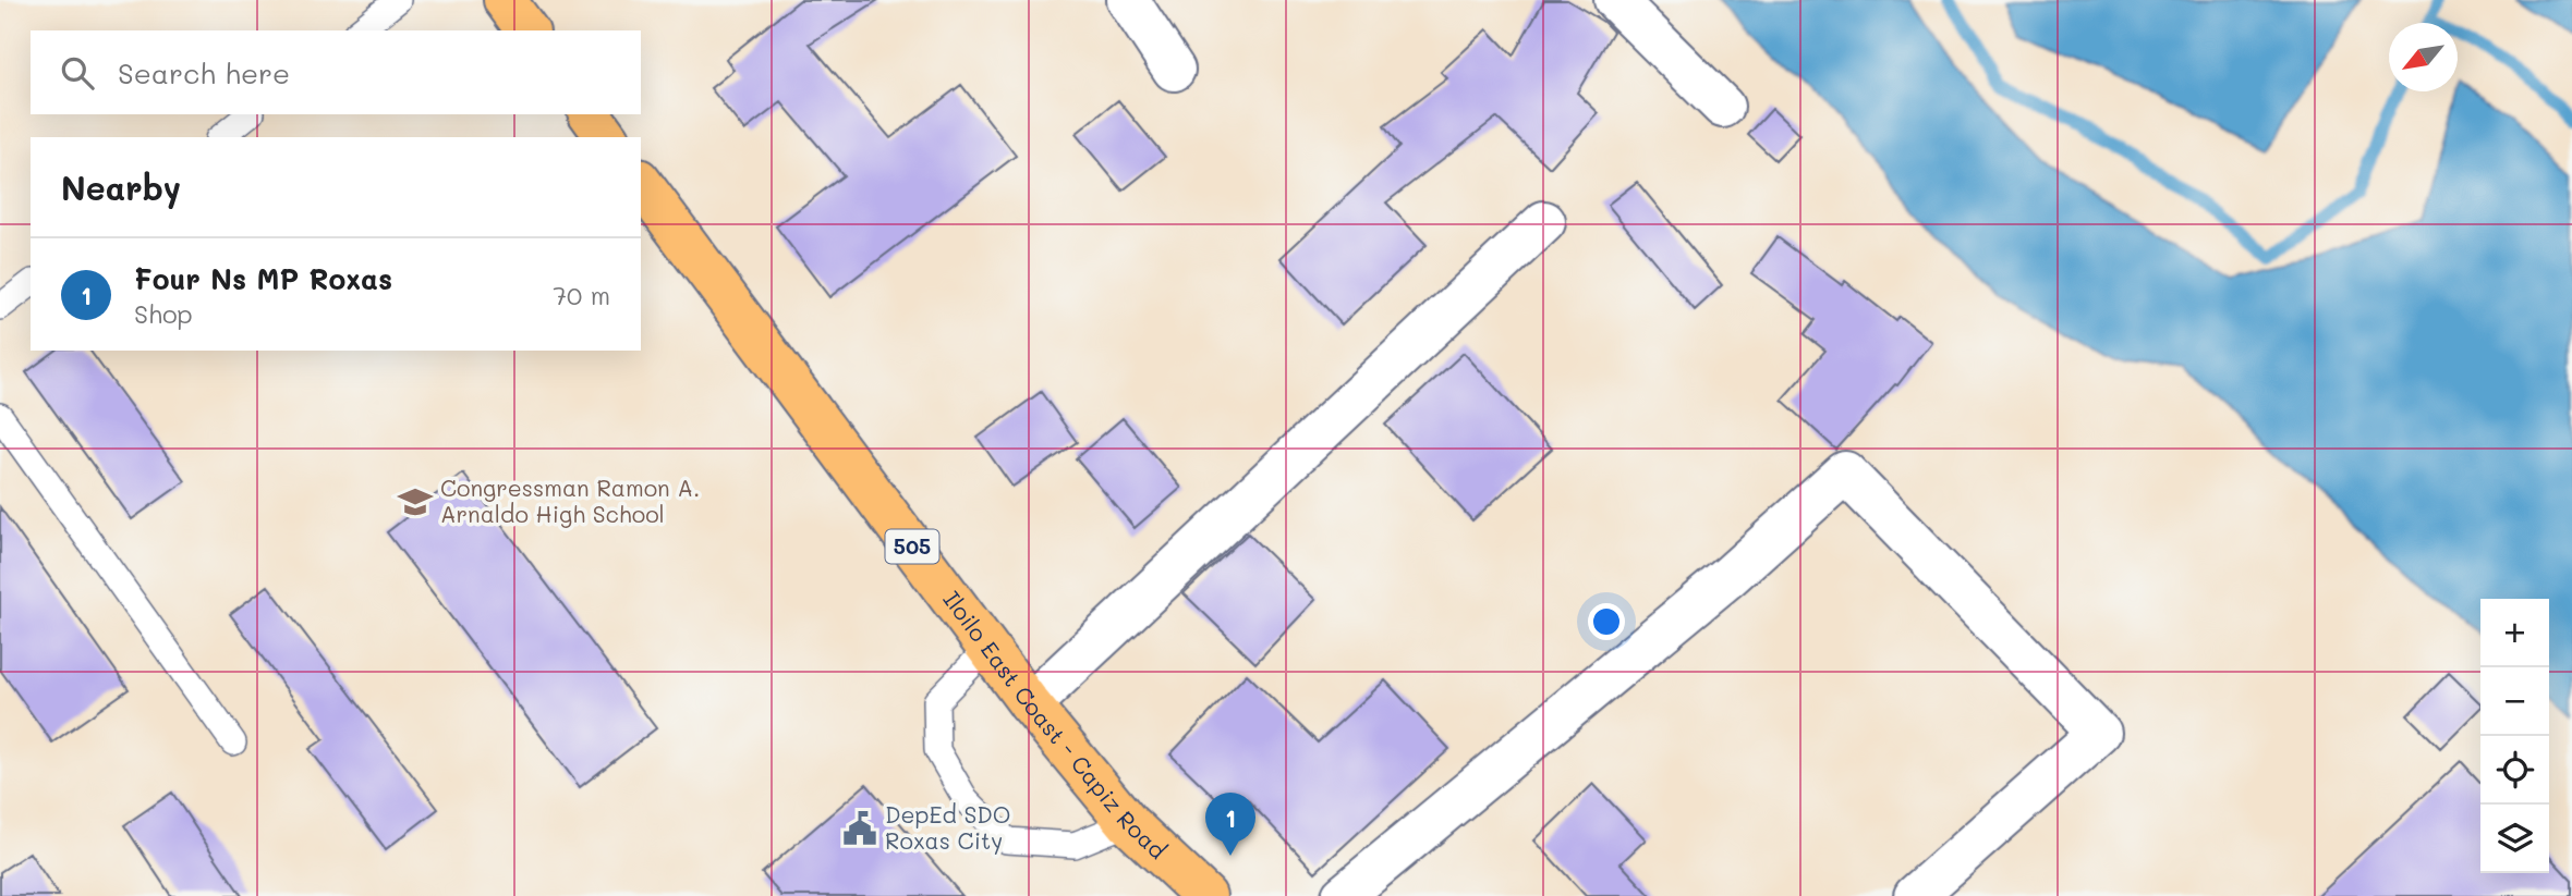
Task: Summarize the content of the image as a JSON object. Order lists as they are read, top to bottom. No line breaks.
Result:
{"streets":{"main road":["505","Iloilo East Coast - Capiz Road"]},"places":{"school or university":["Congressman Ramon A. Arnaldo High School"],"public building":["DepEd SDO Roxas City"]},"north":"bottom left","page":{"search":"Search here","heading":"Nearby","list":[{"mark":"1","name":"Four Ns MP Roxas","note":"Shop","value":"70 m"}],"map_buttons":["+","−"],"pins":"1"}}
